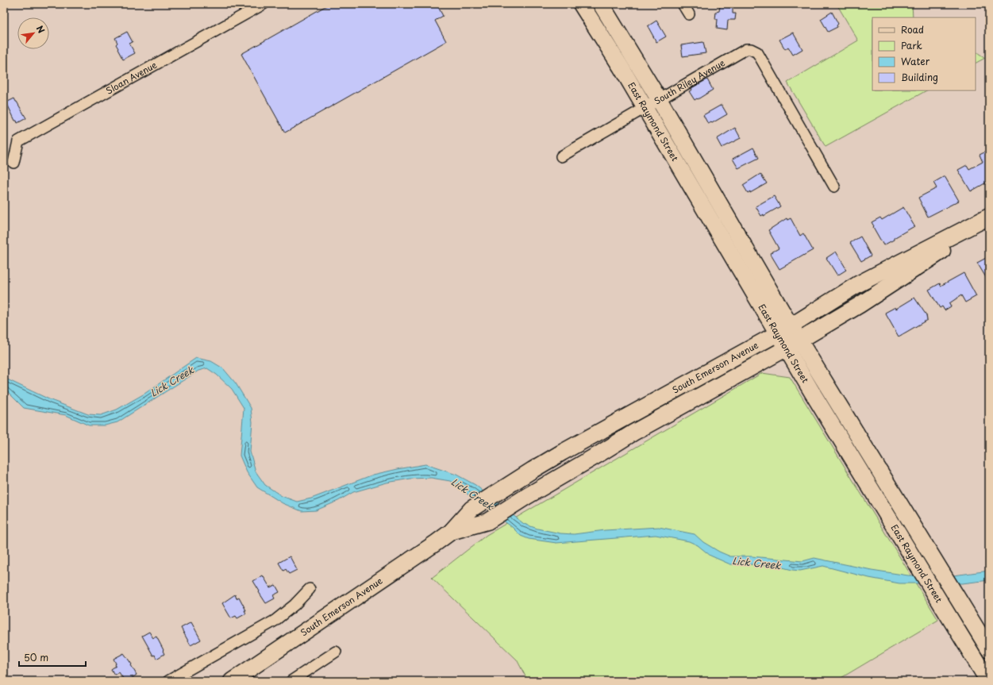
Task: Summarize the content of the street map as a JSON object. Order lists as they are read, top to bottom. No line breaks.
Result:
{"streets":{"main road":["East Raymond Street","South Emerson Avenue"],"street":["Sloan Avenue","South Riley Avenue"]},"crossings":[["South Riley Avenue","East Raymond Street"],["East Raymond Street","South Emerson Avenue"]],"water":["Lick Creek"],"legend":["Road","Park","Water","Building"],"scale_bar":"50 m","north":"top right"}
